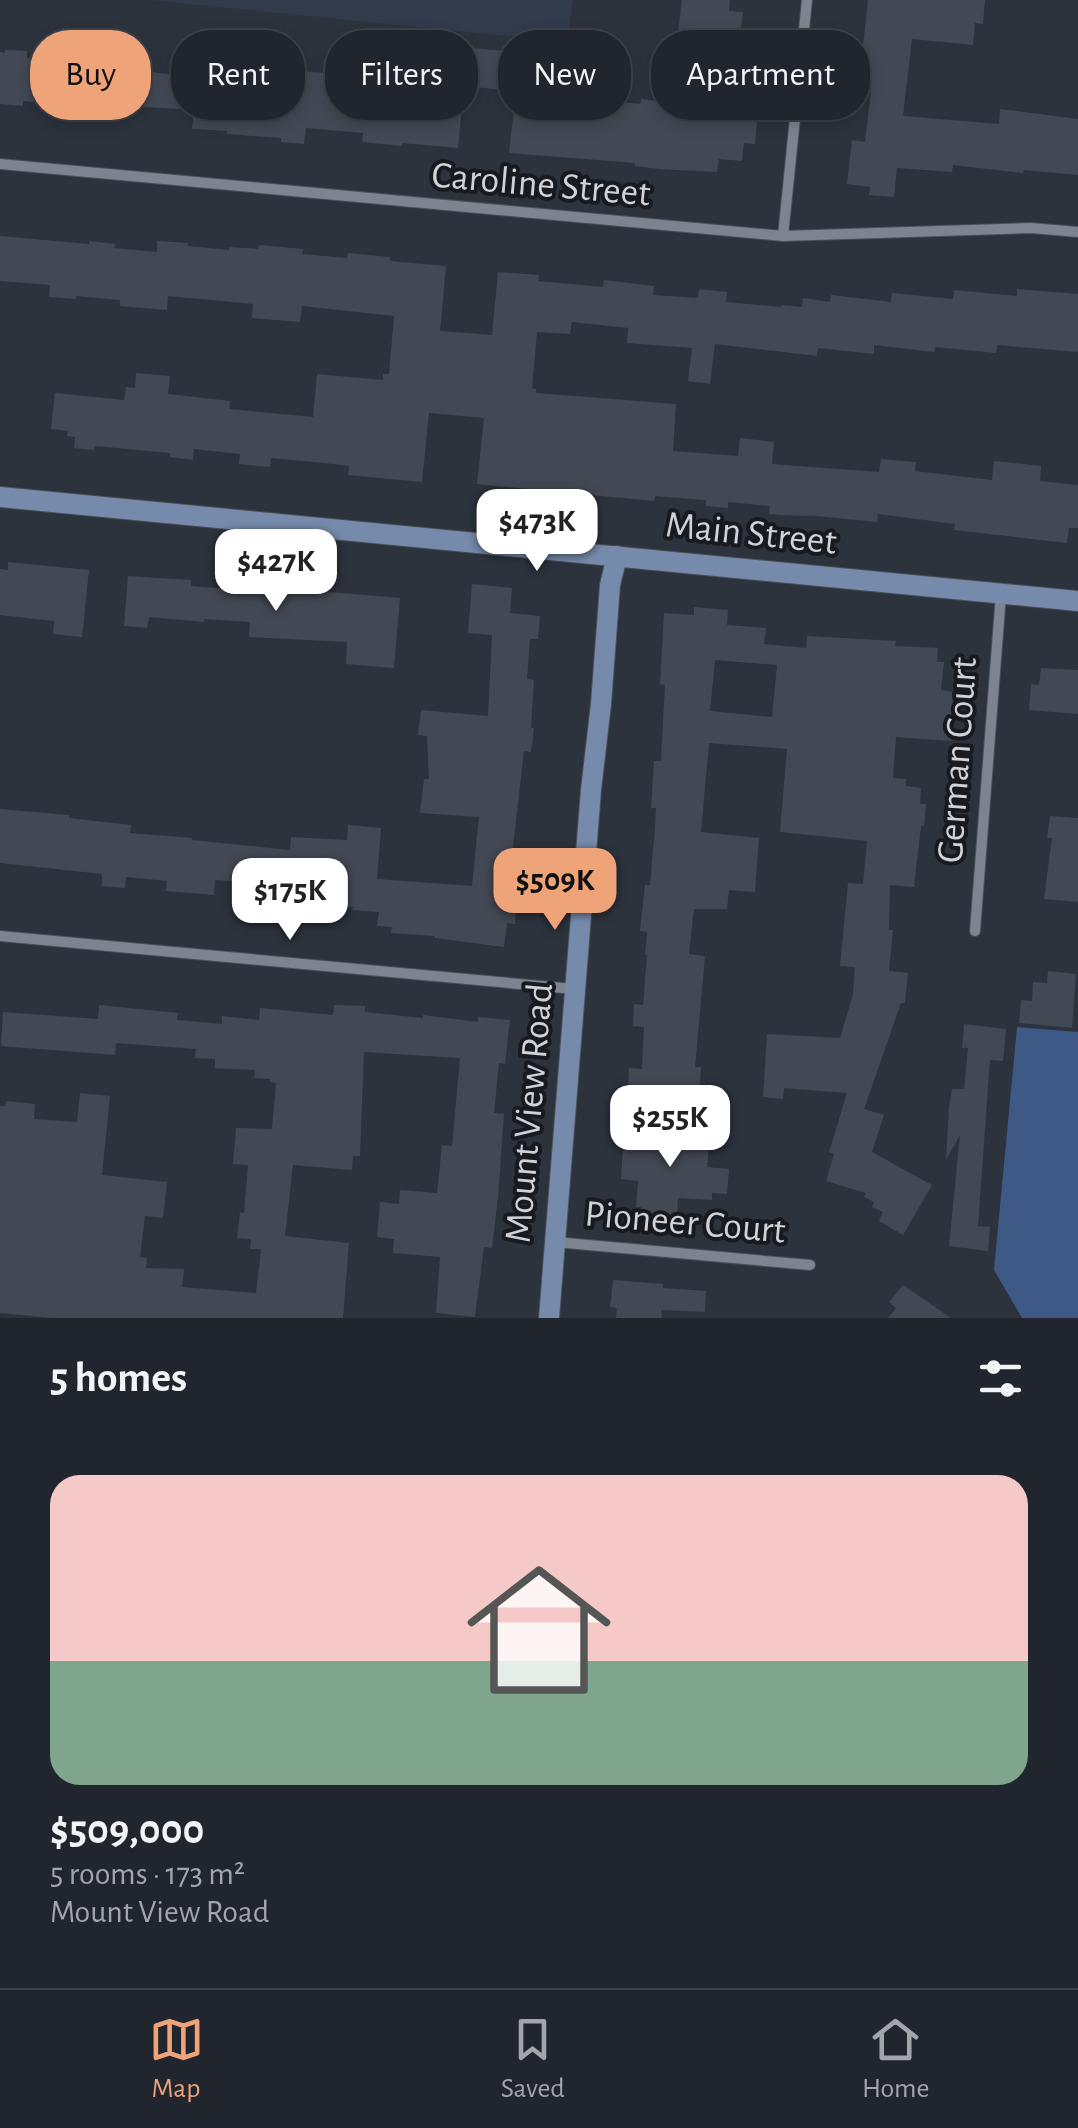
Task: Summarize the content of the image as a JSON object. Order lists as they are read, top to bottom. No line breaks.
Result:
{"streets":{"street":["Caroline Street","Main Street","German Court","Mount View Road","Pioneer Court"]},"crossings":[["Main Street","German Court"],["Main Street","Mount View Road"],["Mount View Road","Pioneer Court"]],"page":{"chip":["Buy","Rent","Filters","New","Apartment"],"price":["$473K","$427K","$509K","$175K","$255K"],"heading":"5 homes","list":[{"name":"$509,000","note":"5 rooms · 173 m² · Mount View Road"}],"tabs":["Map","Saved","Home"]}}
